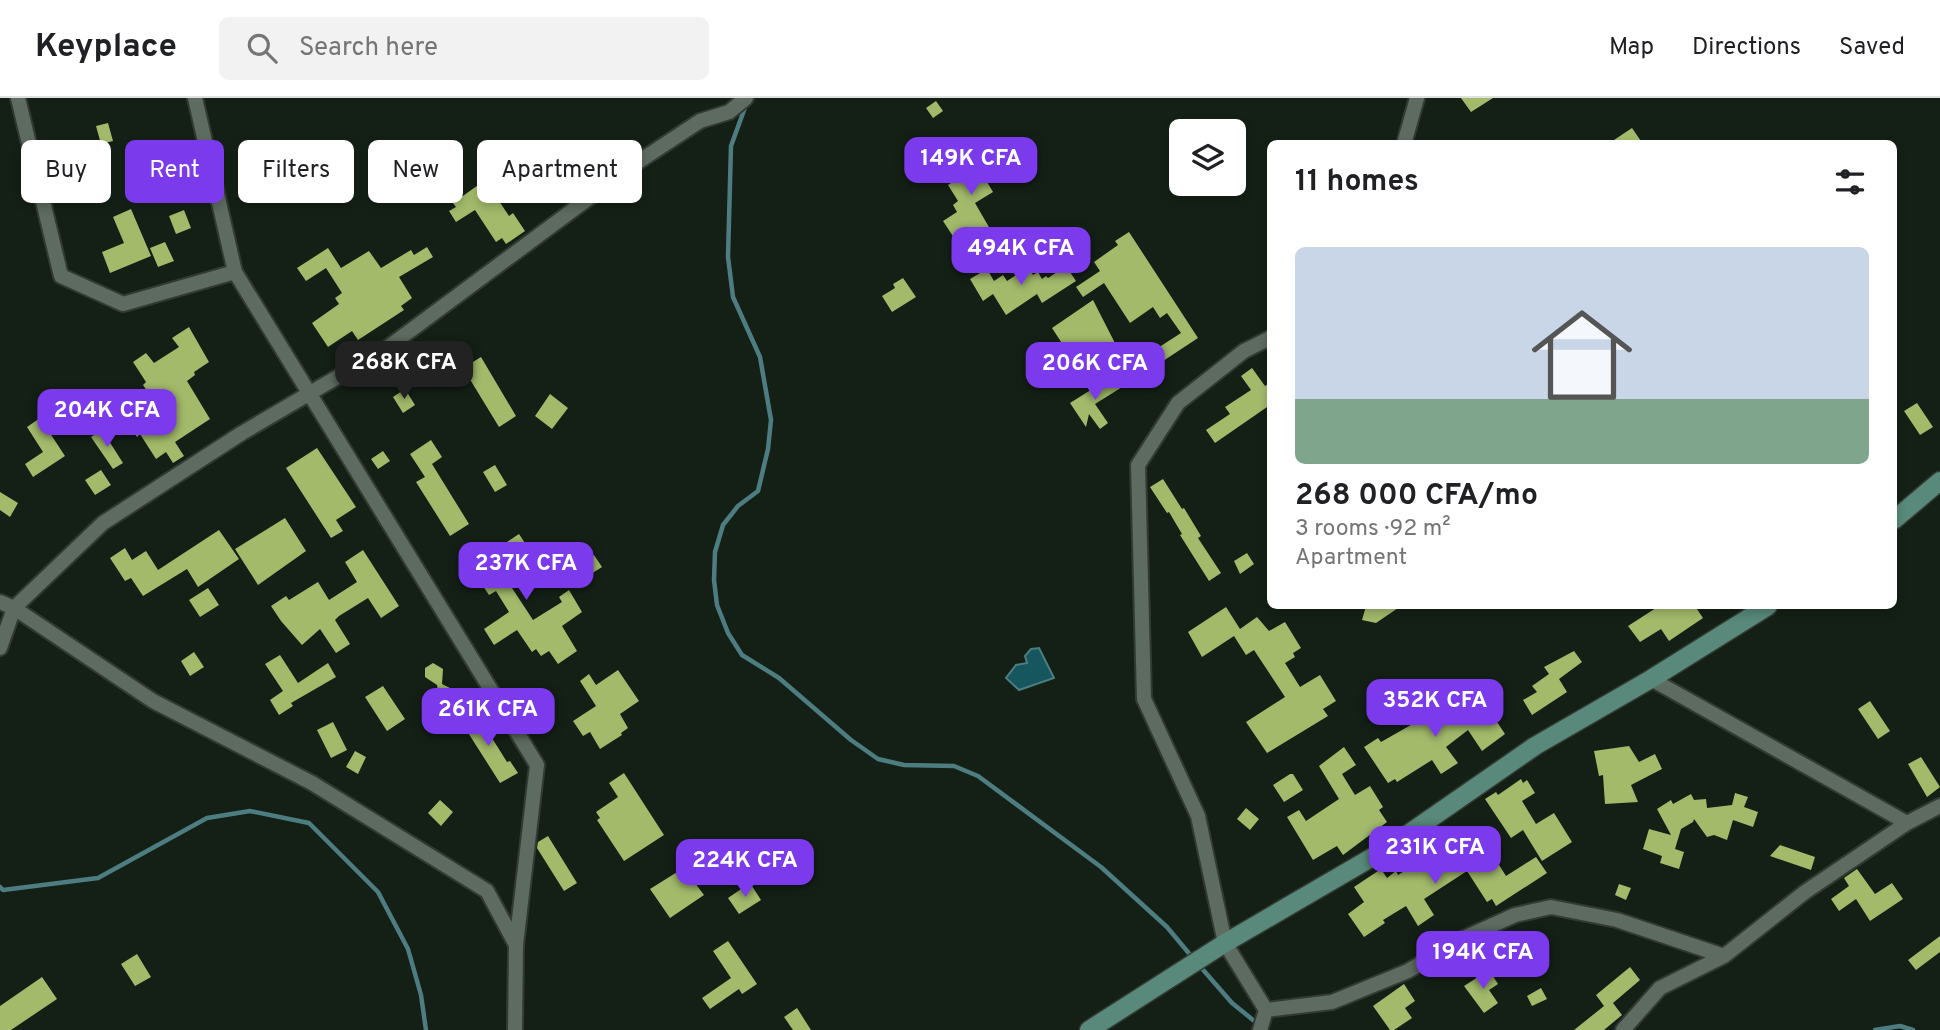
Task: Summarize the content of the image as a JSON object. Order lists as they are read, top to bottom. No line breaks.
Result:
{"page":{"header":"Keyplace","search":"Search here","nav":["Map","Directions","Saved"],"price":["149K CFA","494K CFA","268K CFA","206K CFA","204K CFA","237K CFA","352K CFA","261K CFA","231K CFA","224K CFA","194K CFA"],"chip":["Buy","Rent","Filters","New","Apartment"],"heading":"11 homes","list":[{"name":"268 000 CFA/mo","note":"3 rooms · 92 m² · Apartment"}]}}
